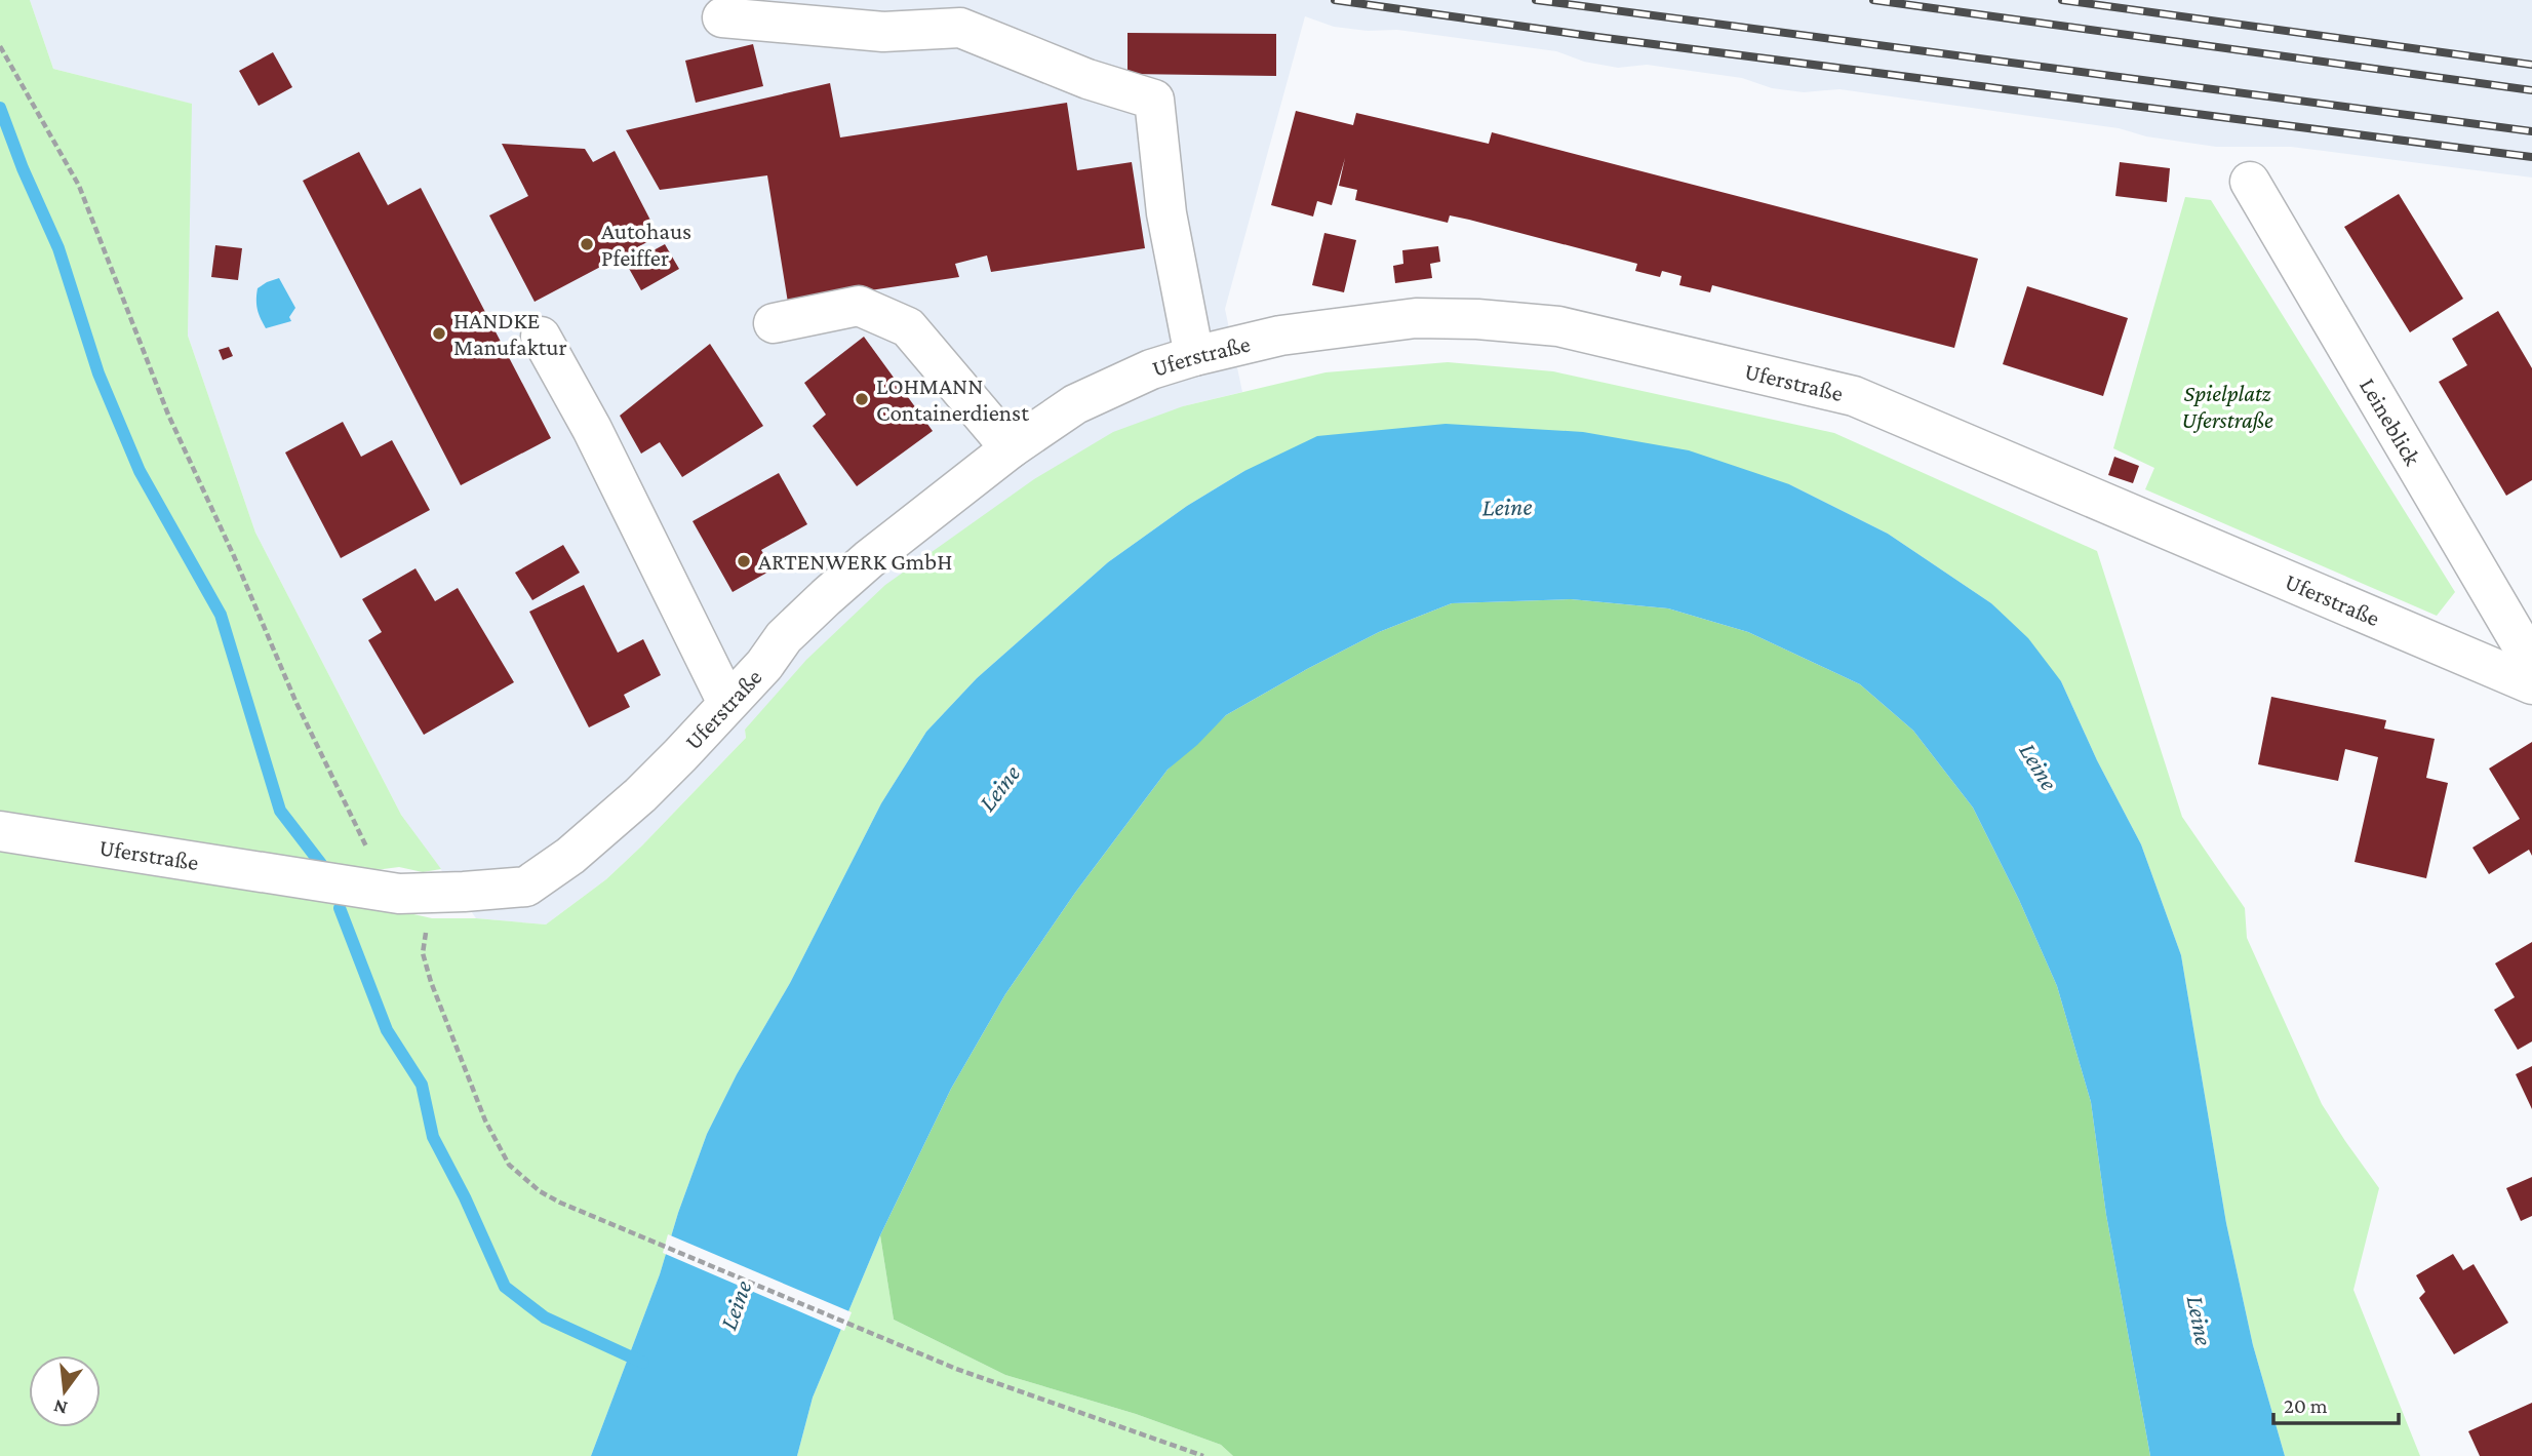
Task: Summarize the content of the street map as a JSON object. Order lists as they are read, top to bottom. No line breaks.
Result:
{"streets":{"street":["Uferstraße","Leineblick"]},"water":["Leine"],"parks":["Spielplatz Uferstraße"],"places":["Autohaus Pfeiffer","HANDKE Manufaktur","LOHMANN Containerdienst","ARTENWERK GmbH"],"scale_bar":"20 m","north":"bottom"}
